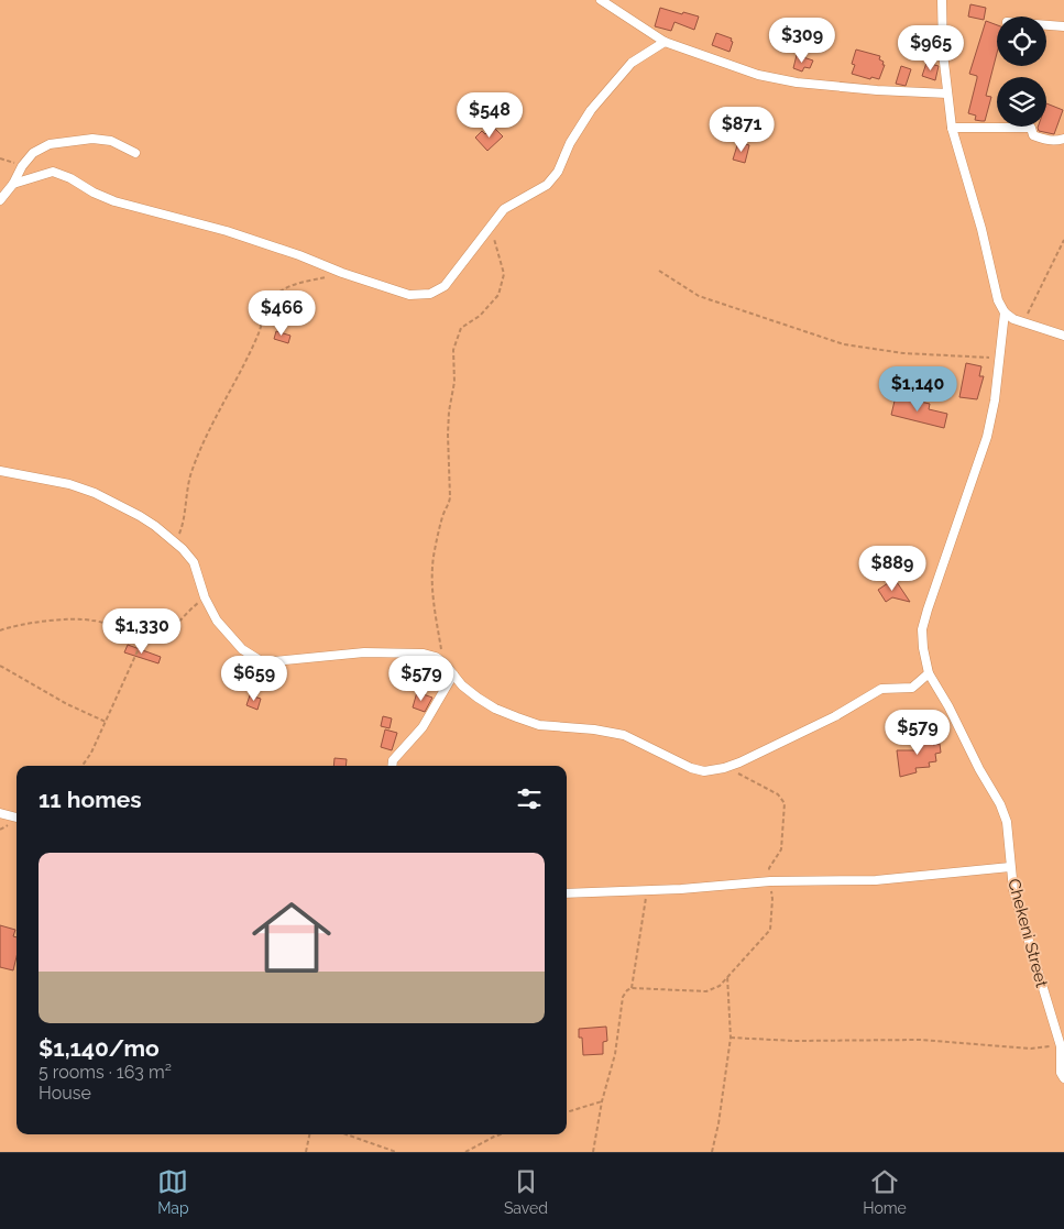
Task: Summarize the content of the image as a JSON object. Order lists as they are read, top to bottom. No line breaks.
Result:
{"streets":{"street":["Chekeni Street"]},"page":{"price":["$309","$965","$548","$871","$466","$1,140","$889","$1,330","$659","$579","$579"],"heading":"11 homes","list":[{"name":"$1,140/mo","note":"5 rooms · 163 m² · House"}],"tabs":["Map","Saved","Home"]}}
